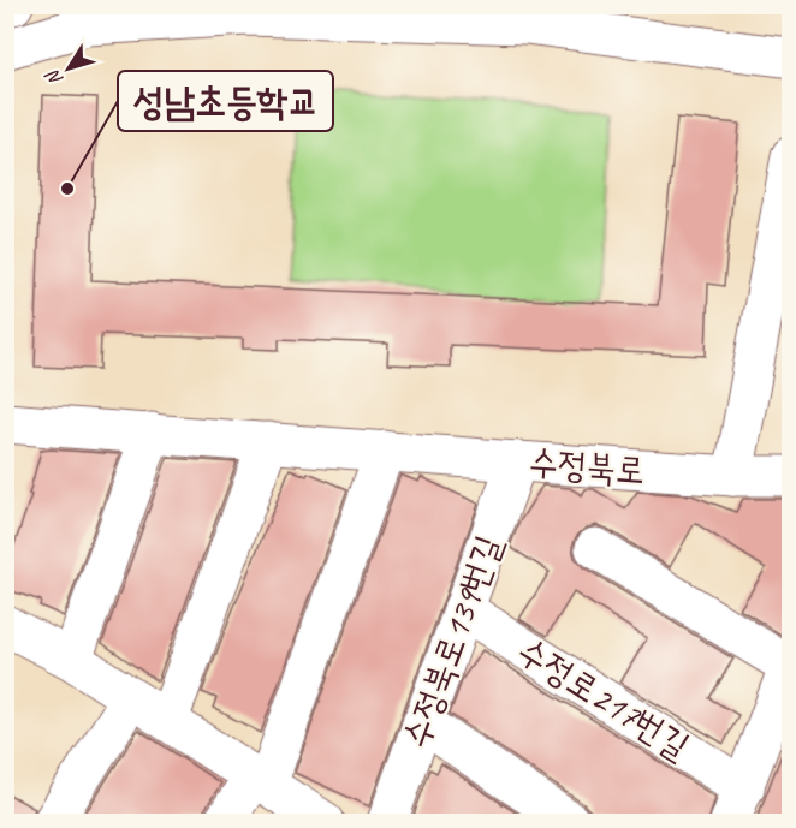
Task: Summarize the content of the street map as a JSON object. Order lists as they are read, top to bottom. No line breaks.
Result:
{"streets":{"street":["수정북로","수정북로139번길","수정로217번길"]},"crossings":[["수정북로","수정북로139번길"],["수정북로139번길","수정로217번길"]],"places":["성남초등학교"],"north":"bottom left"}
